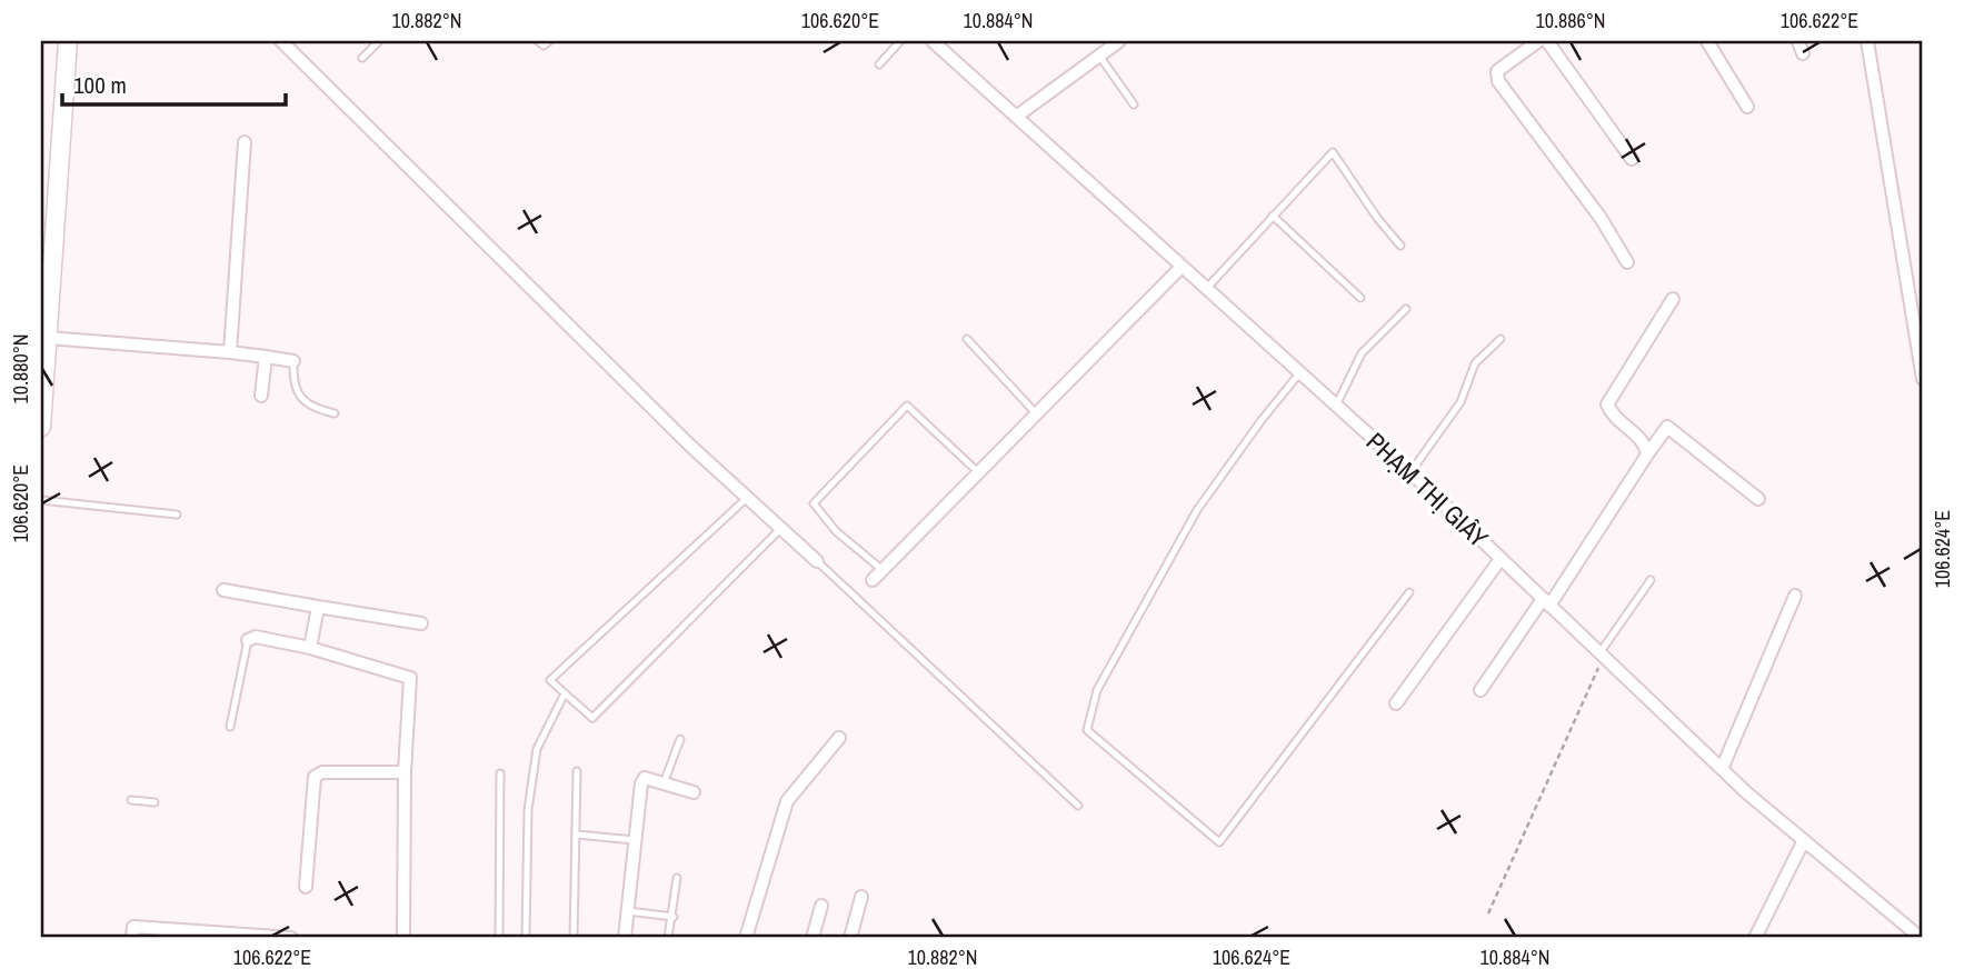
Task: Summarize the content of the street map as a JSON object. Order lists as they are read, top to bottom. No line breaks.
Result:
{"streets":{"street":["PHẠM THỊ GIÂY"]},"scale_bar":"100 m","coordinates":["10.882°N","106.620°E","10.884°N","10.886°N","106.622°E","10.880°N","106.624°E"]}
